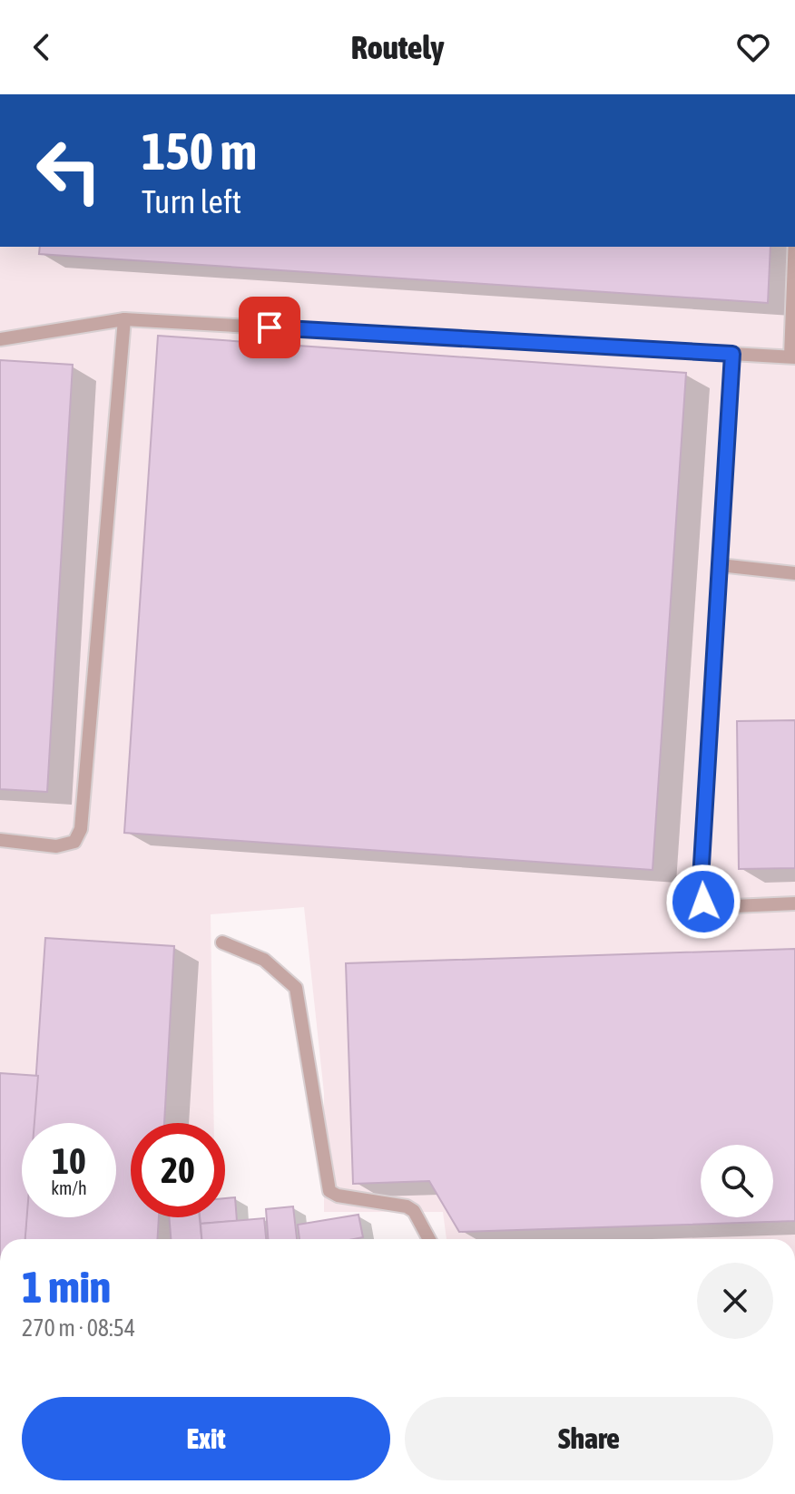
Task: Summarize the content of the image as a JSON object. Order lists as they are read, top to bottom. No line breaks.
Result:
{"page":{"header":"Routely","turn":["150 m","Turn left"],"speed":"10 km/h","limit":"20","heading":["1 min","270 m · 08:54"],"buttons":["Exit","Share"]}}
